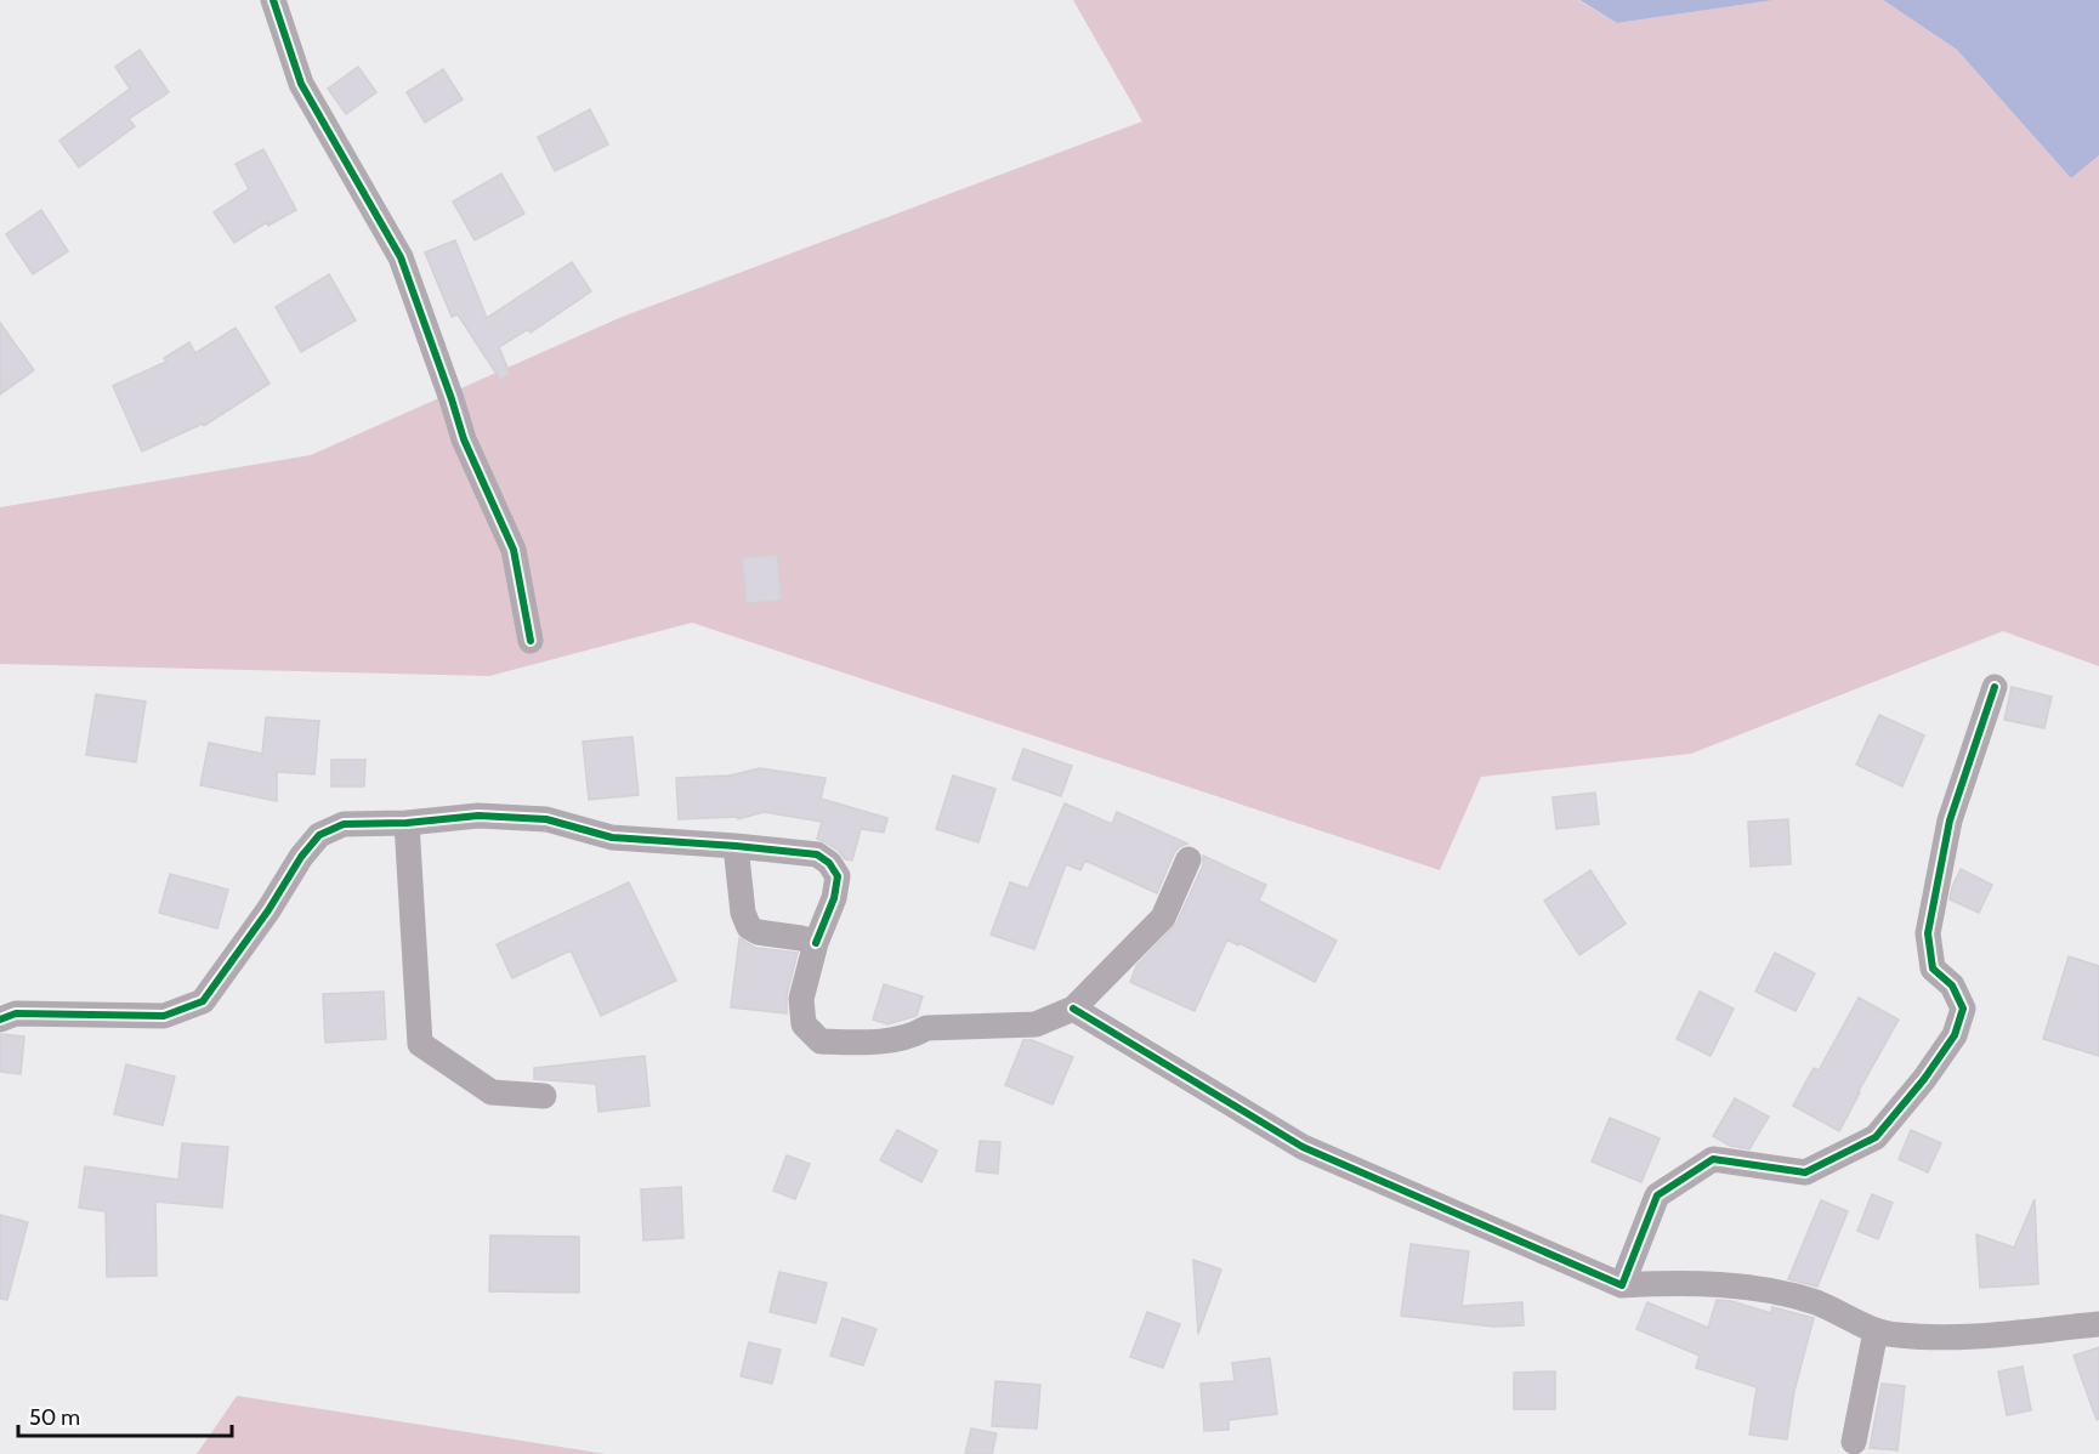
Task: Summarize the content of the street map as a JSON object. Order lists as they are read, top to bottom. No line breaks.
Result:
{"scale_bar":"50 m"}
